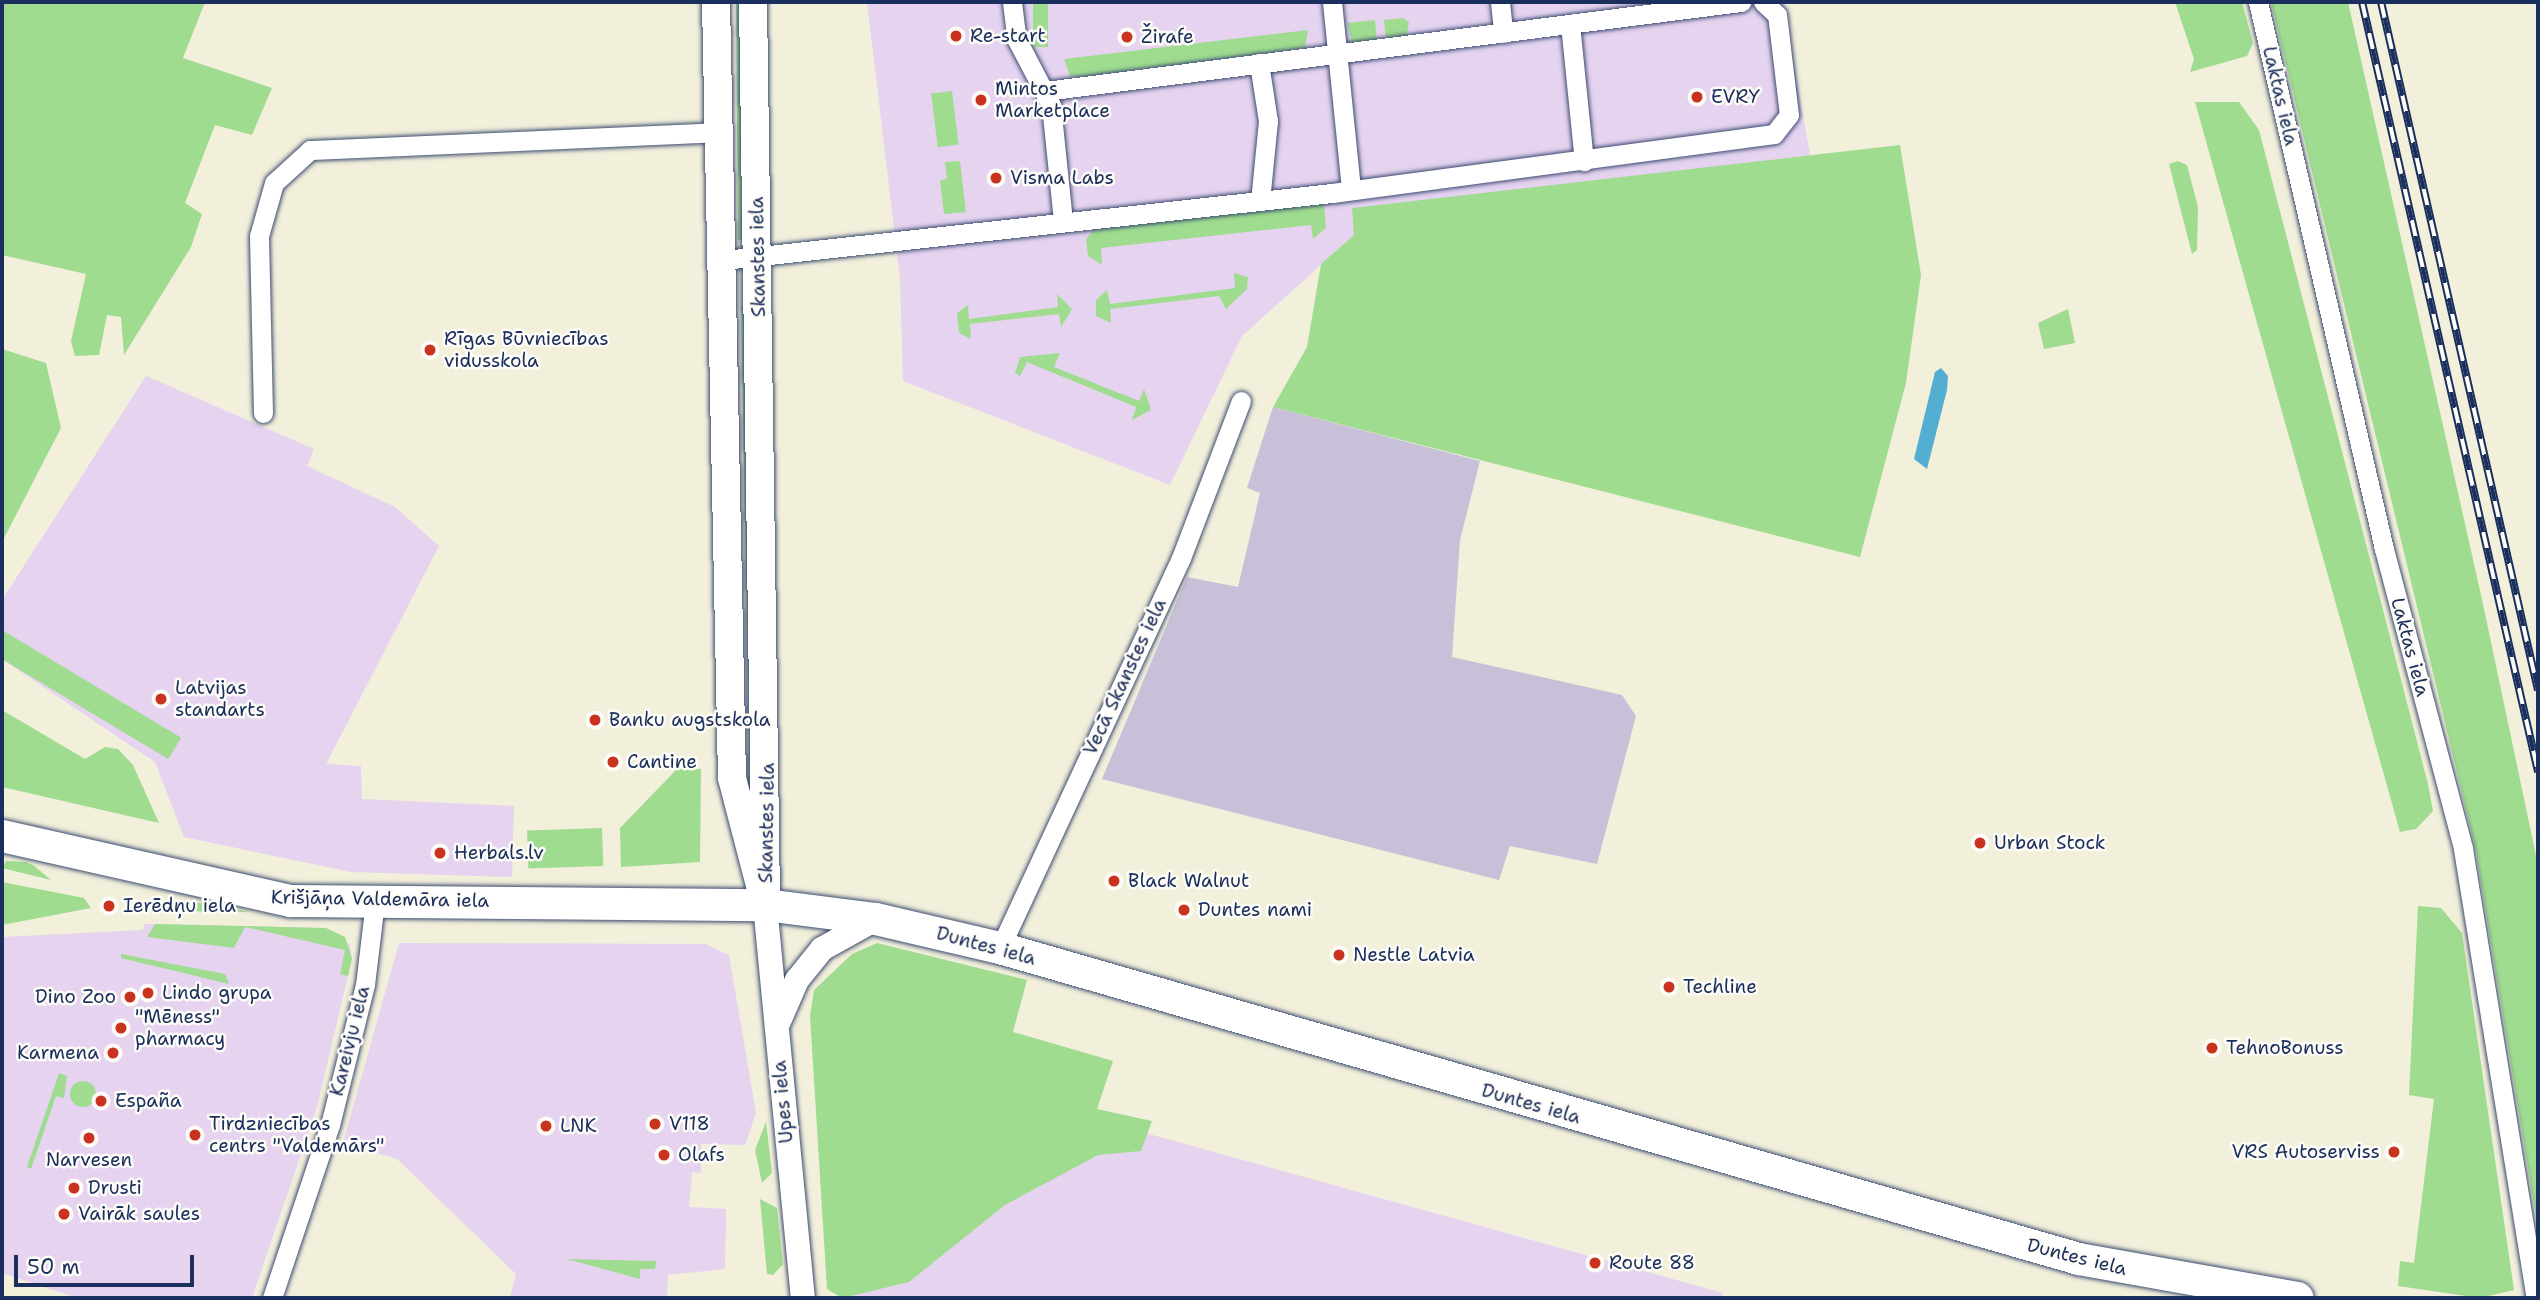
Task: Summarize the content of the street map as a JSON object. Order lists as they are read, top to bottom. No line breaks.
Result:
{"streets":{"main road":["Skanstes iela","Krišjāņa Valdemāra iela","Duntes iela"],"street":["Laktas iela","Vecā Skanstes iela","Kareivju iela","Upes iela"]},"crossings":[["Skanstes iela","Krišjāņa Valdemāra iela"],["Skanstes iela","Duntes iela"],["Skanstes iela","Upes iela"],["Vecā Skanstes iela","Duntes iela"],["Krišjāņa Valdemāra iela","Duntes iela"],["Krišjāņa Valdemāra iela","Kareivju iela"],["Krišjāņa Valdemāra iela","Upes iela"],["Duntes iela","Upes iela"]],"places":["Re-start","Žirafe","EVRY","Mintos Marketplace","Visma Labs","Rīgas Būvniecības vidusskola","Latvijas standarts","Banku augstskola","Cantine","Urban Stock","Herbals.lv","Black Walnut","Ierēdņu iela","Duntes nami","Nestle Latvia","Techline","Lindo grupa","Dino Zoo","\"Mēness\" pharmacy","TehnoBonuss","Karmena","España","V118","LNK","Tirdzniecības centrs \"Valdemārs\"","Narvesen","VRS Autoserviss","Olafs","Drusti","Vairāk saules","Route 88"],"scale_bar":"50 m"}
